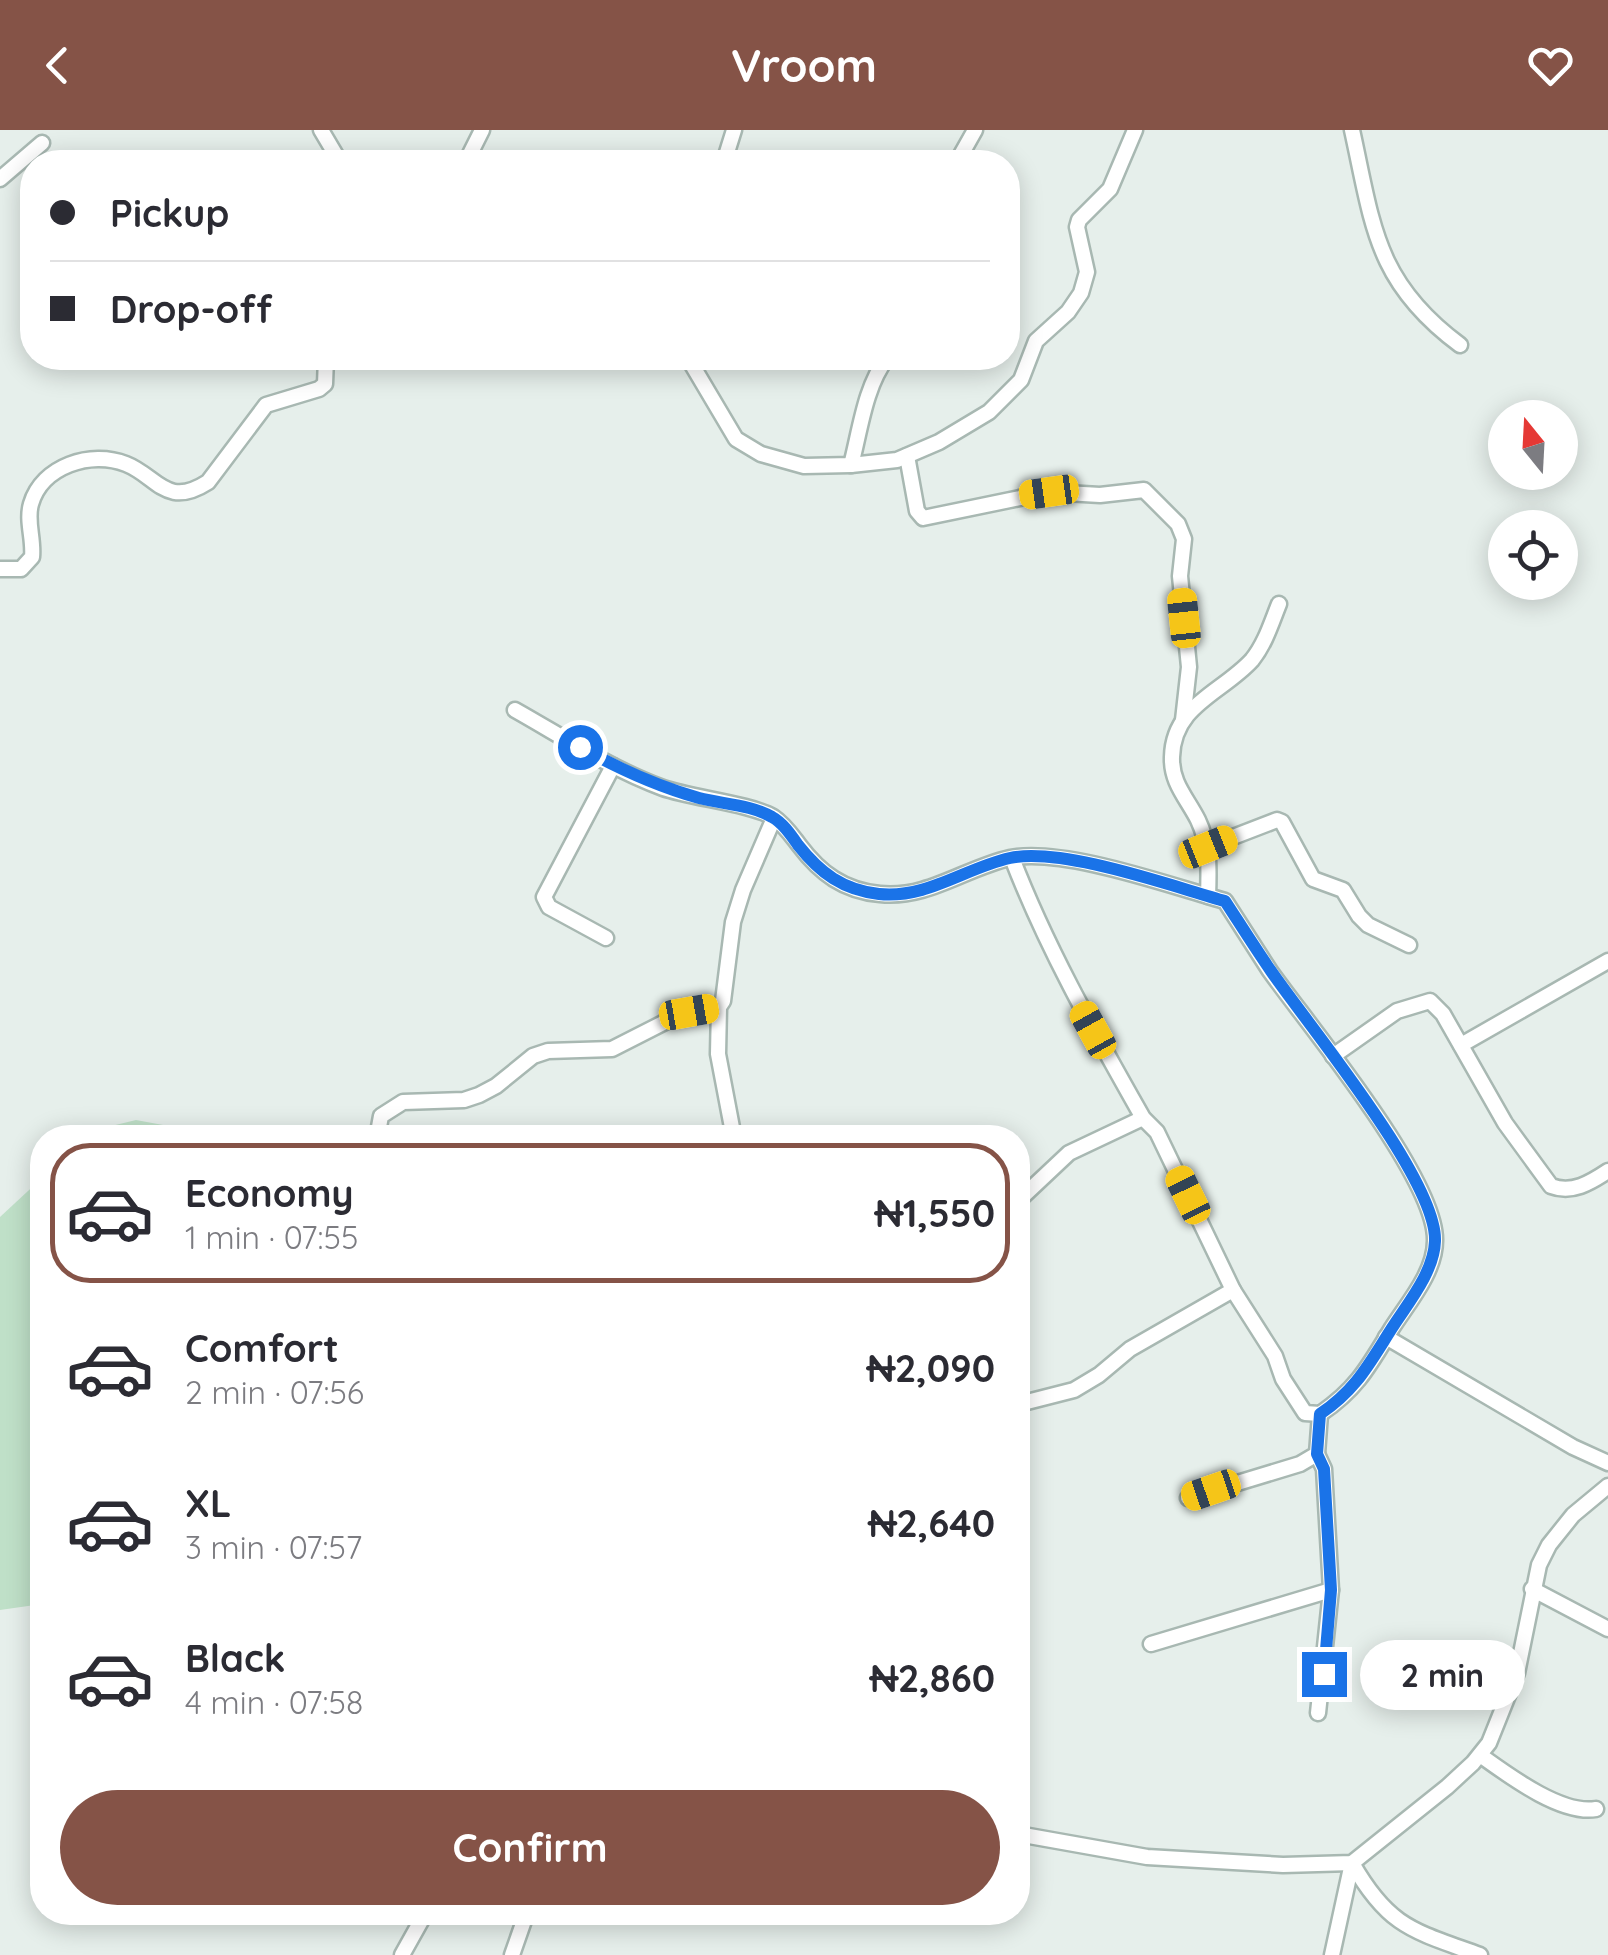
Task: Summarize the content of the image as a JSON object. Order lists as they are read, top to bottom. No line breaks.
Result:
{"north":"top","page":{"header":"Vroom","banner":["Pickup","Drop-off"],"list":[{"name":"Economy","note":"1 min · 07:55","value":"₦1,550"},{"name":"Comfort","note":"2 min · 07:56","value":"₦2,090"},{"name":"XL","note":"3 min · 07:57","value":"₦2,640"},{"name":"Black","note":"4 min · 07:58","value":"₦2,860"}],"bubble":"2 min","buttons":"Confirm"}}
